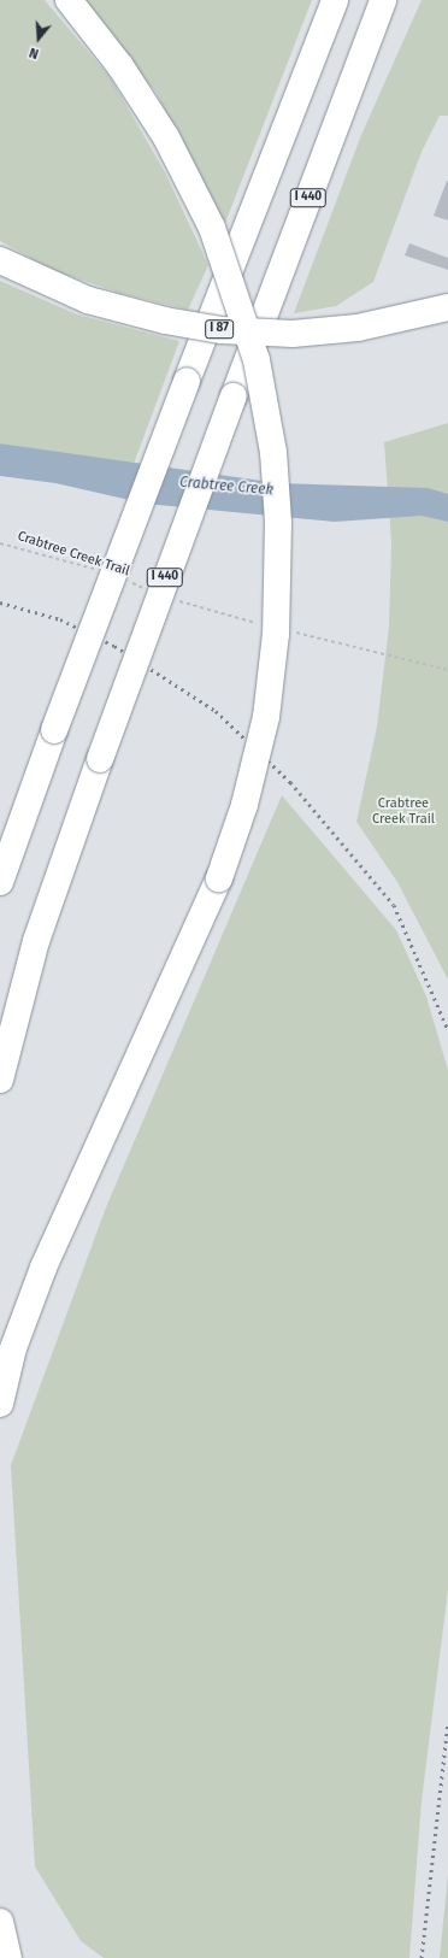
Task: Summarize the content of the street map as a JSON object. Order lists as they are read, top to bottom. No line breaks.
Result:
{"streets":{"highway":["I 440","I 87"],"path":["Crabtree Creek Trail"]},"water":["Crabtree Creek"],"parks":["Crabtree Creek Trail"],"north":"bottom"}
